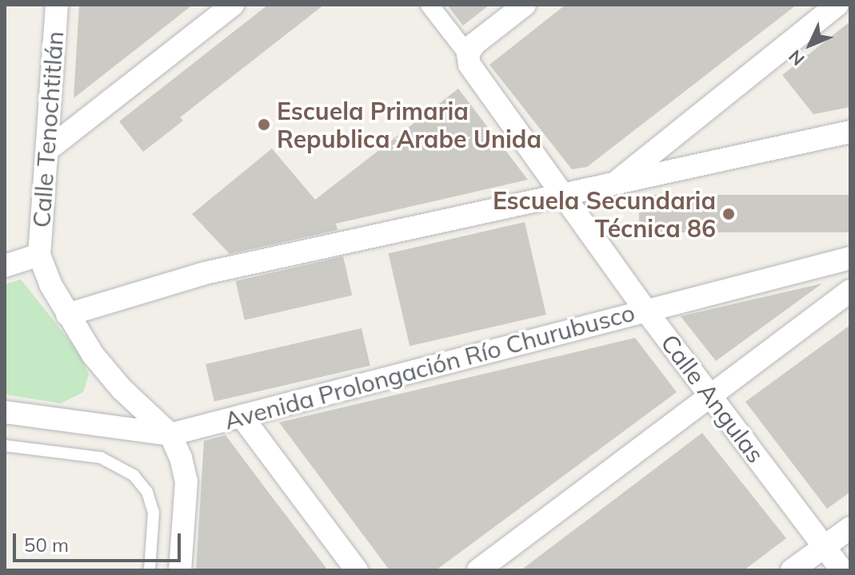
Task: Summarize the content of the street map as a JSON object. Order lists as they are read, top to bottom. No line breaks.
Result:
{"streets":{"street":["Calle Tenochtitlán","Avenida Prolongación Río Churubusco","Calle Angulas"]},"crossings":[["Avenida Prolongación Río Churubusco","Calle Angulas"]],"places":["Escuela Primaria Republica Arabe Unida","Escuela Secundaria Técnica 86"],"scale_bar":"50 m","north":"bottom left"}
